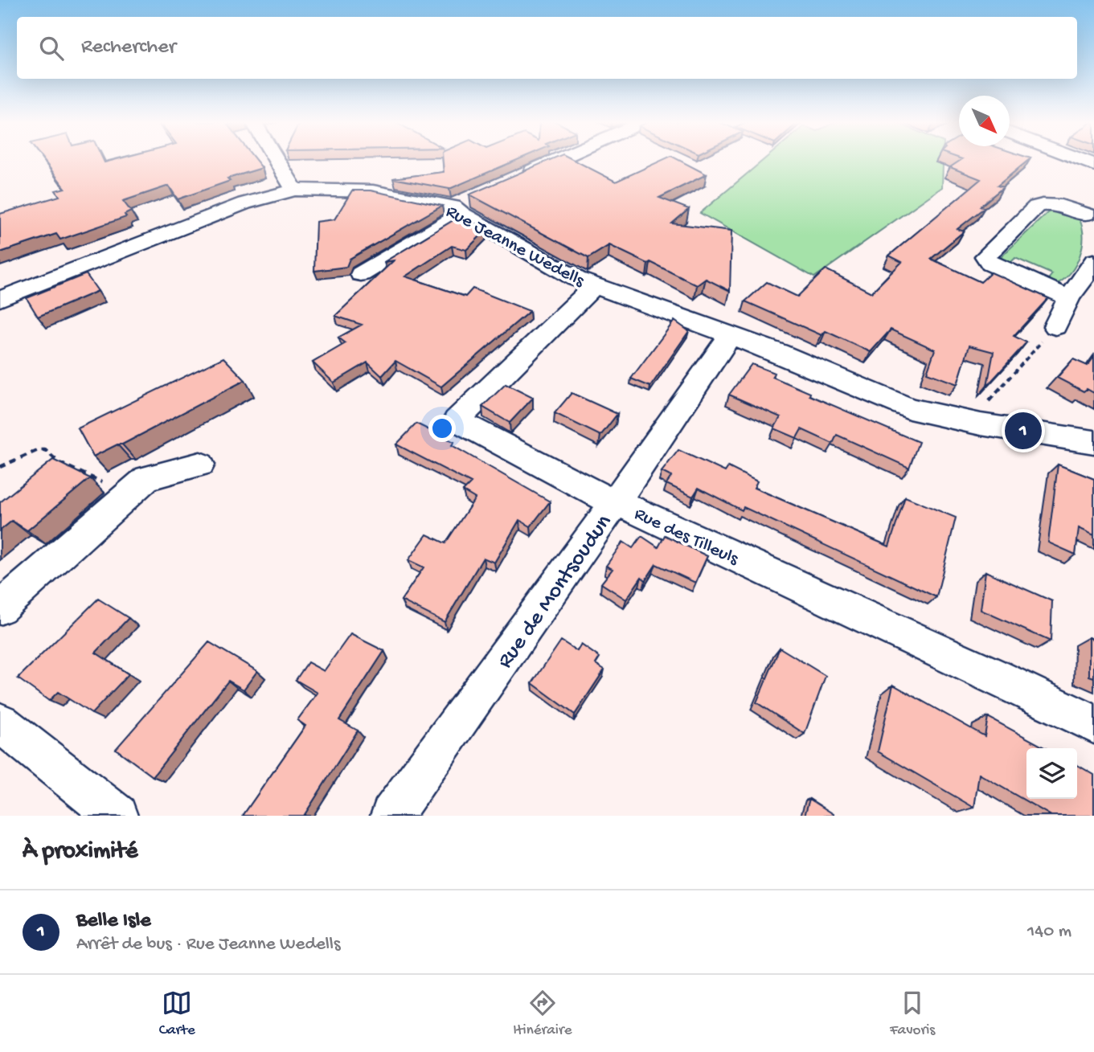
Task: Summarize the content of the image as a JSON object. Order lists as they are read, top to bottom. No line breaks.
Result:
{"streets":{"street":["Rue Jeanne Wedells","Rue des Tilleuls","Rue de Montsoudun"]},"crossings":[["Rue Jeanne Wedells","Rue des Tilleuls"],["Rue Jeanne Wedells","Rue de Montsoudun"],["Rue des Tilleuls","Rue de Montsoudun"]],"north":"bottom right","page":{"search":"Rechercher","pins":"1","heading":"À proximité","list":[{"mark":"1","name":"Belle Isle","note":"Arrêt de bus · Rue Jeanne Wedells","value":"140 m"}],"nav":["Carte","Itinéraire","Favoris"]}}
